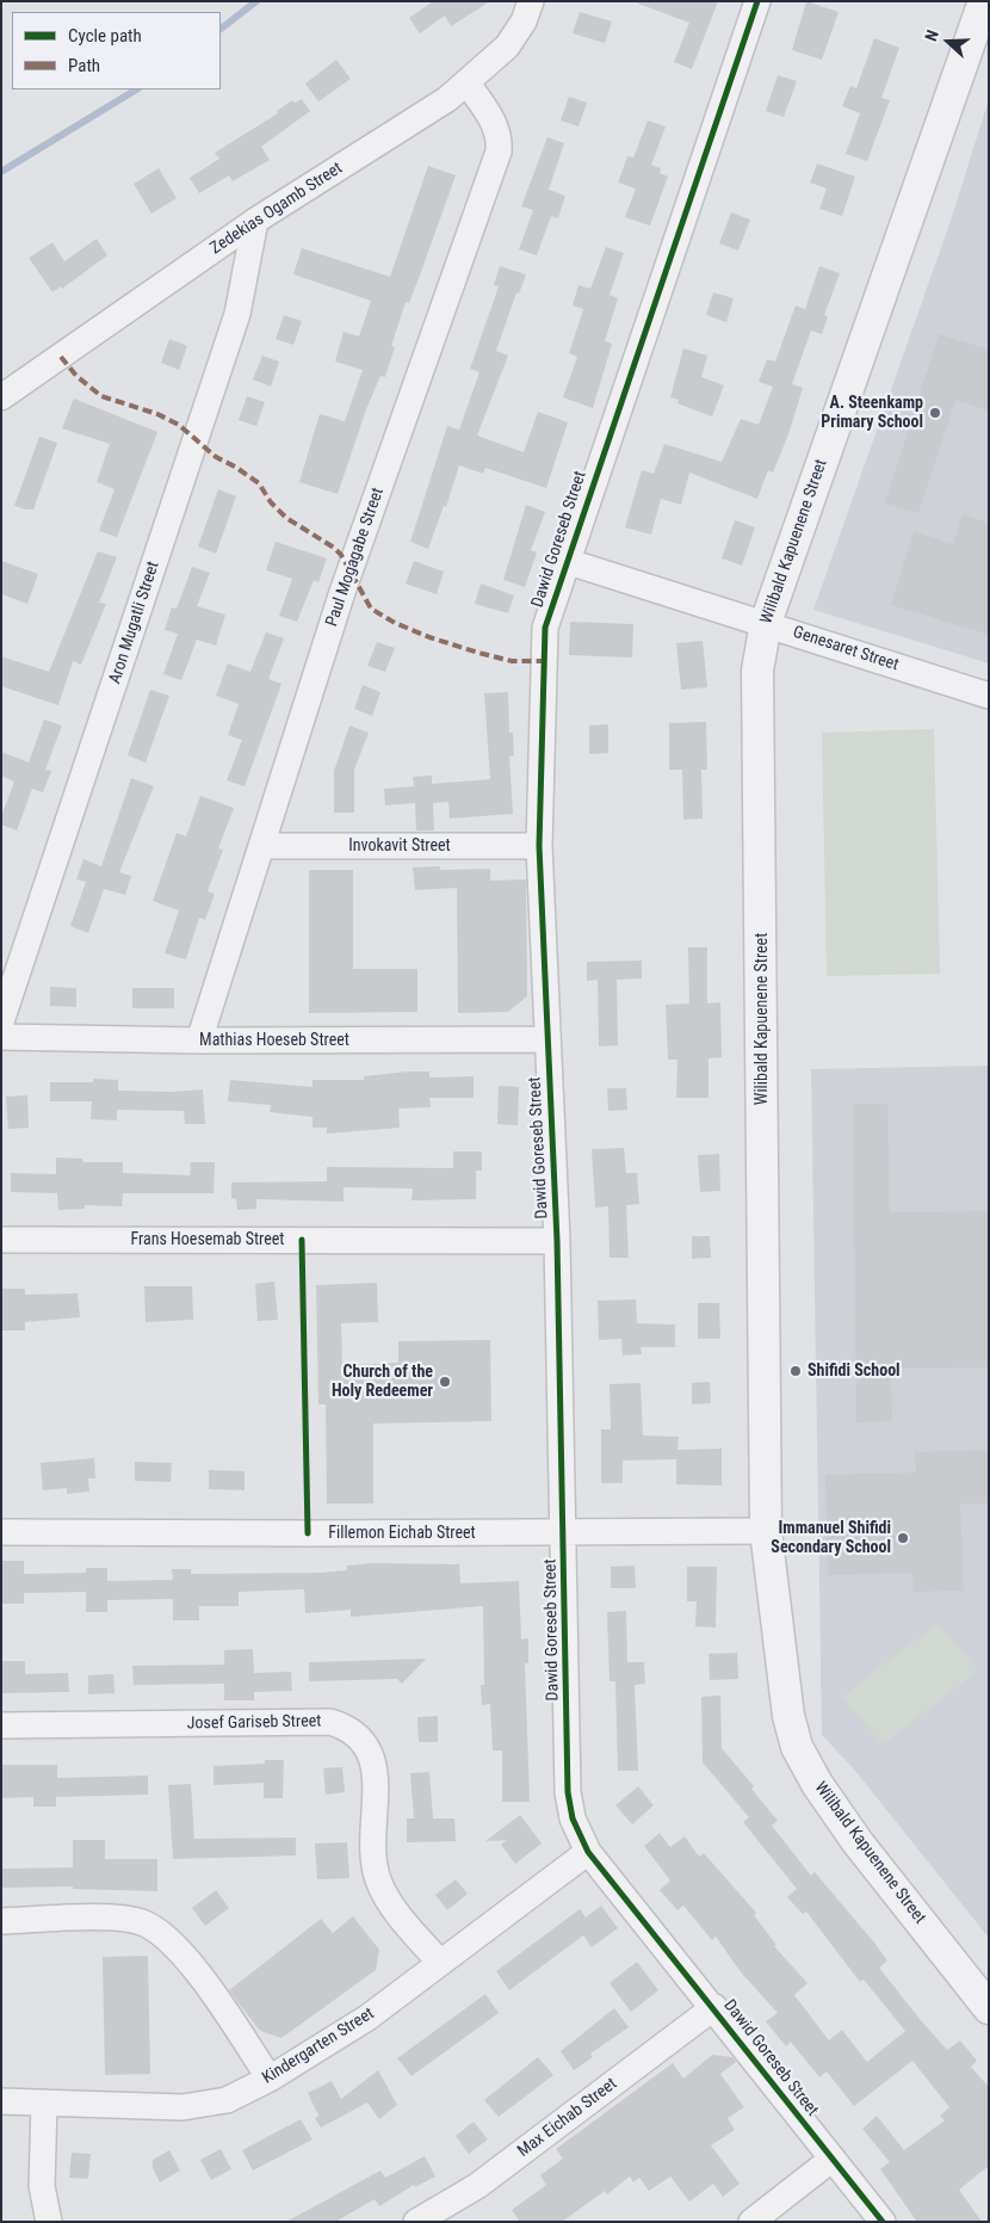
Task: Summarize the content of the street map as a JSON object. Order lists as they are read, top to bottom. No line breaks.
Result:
{"streets":{"street":["Zedekias Ogamb Street","Dawid Goreseb Street","Wilibald Kapuenene Street","Paul Mogagabe Street","Aron Mugatli Street","Genesaret Street","Invokavit Street","Mathias Hoeseb Street","Frans Hoesemab Street","Fillemon Eichab Street","Josef Gariseb Street","Kindergarten Street","Max Eichab Street"]},"crossings":[["Zedekias Ogamb Street","Paul Mogagabe Street"],["Zedekias Ogamb Street","Aron Mugatli Street"],["Dawid Goreseb Street","Genesaret Street"],["Dawid Goreseb Street","Invokavit Street"],["Dawid Goreseb Street","Mathias Hoeseb Street"],["Dawid Goreseb Street","Frans Hoesemab Street"],["Dawid Goreseb Street","Fillemon Eichab Street"],["Dawid Goreseb Street","Kindergarten Street"],["Dawid Goreseb Street","Max Eichab Street"],["Wilibald Kapuenene Street","Genesaret Street"],["Wilibald Kapuenene Street","Fillemon Eichab Street"],["Paul Mogagabe Street","Invokavit Street"],["Paul Mogagabe Street","Mathias Hoeseb Street"],["Josef Gariseb Street","Kindergarten Street"]],"places":["A. Steenkamp Primary School","Shifidi School","Church of the Holy Redeemer","Immanuel Shifidi Secondary School"],"legend":["Cycle path","Path"],"north":"left"}
